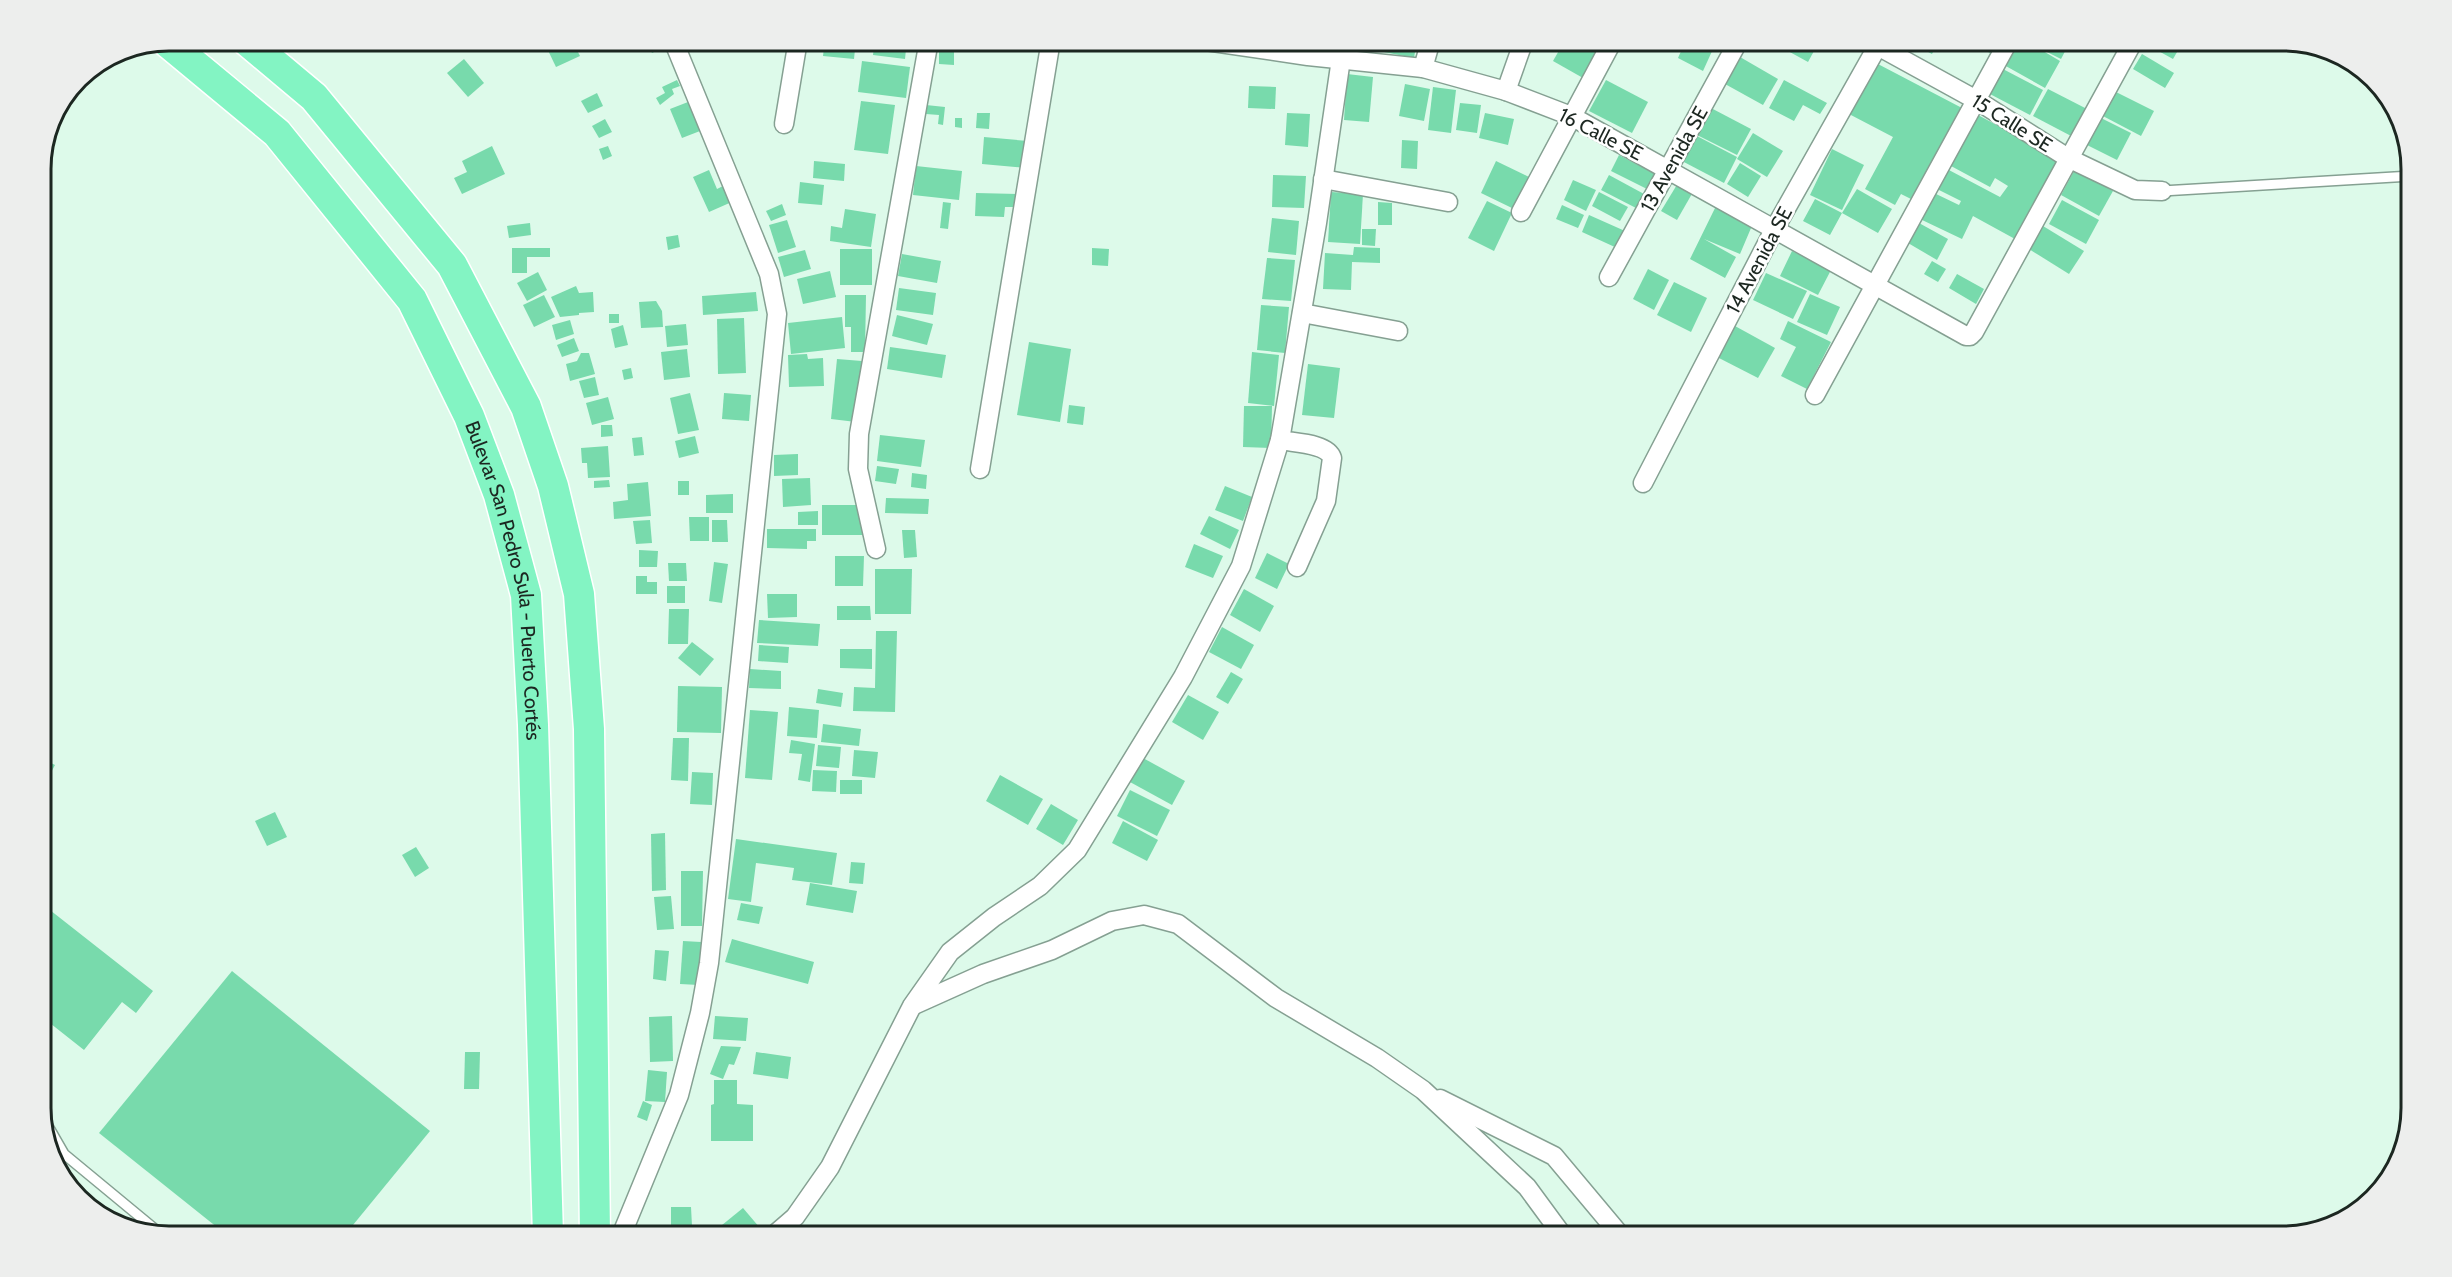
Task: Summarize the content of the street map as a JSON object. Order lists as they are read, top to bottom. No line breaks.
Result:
{"streets":{"highway":["Bulevar San Pedro Sula - Puerto Cortés"],"street":["15 Calle SE","16 Calle SE","13 Avenida SE","14 Avenida SE"]},"crossings":[["15 Calle SE","16 Calle SE"],["16 Calle SE","13 Avenida SE"],["16 Calle SE","14 Avenida SE"]]}
